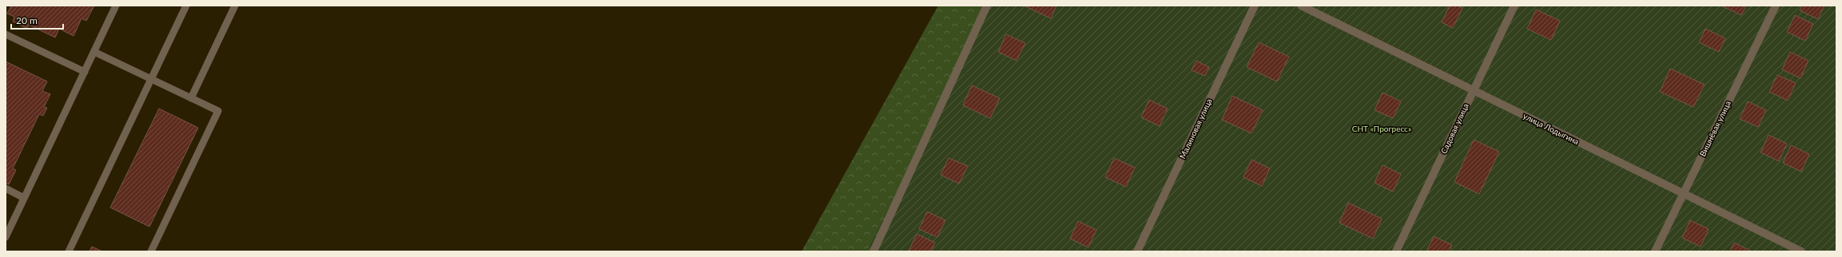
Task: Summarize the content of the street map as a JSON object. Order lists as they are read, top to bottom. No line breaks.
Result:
{"streets":{"street":["Малиновая улица","Садовая улица","улица Лодыгина","Вишнёвая улица"]},"crossings":[["Садовая улица","улица Лодыгина"],["улица Лодыгина","Вишнёвая улица"]],"parks":["СНТ «Прогресс»"],"scale_bar":"20 m"}
